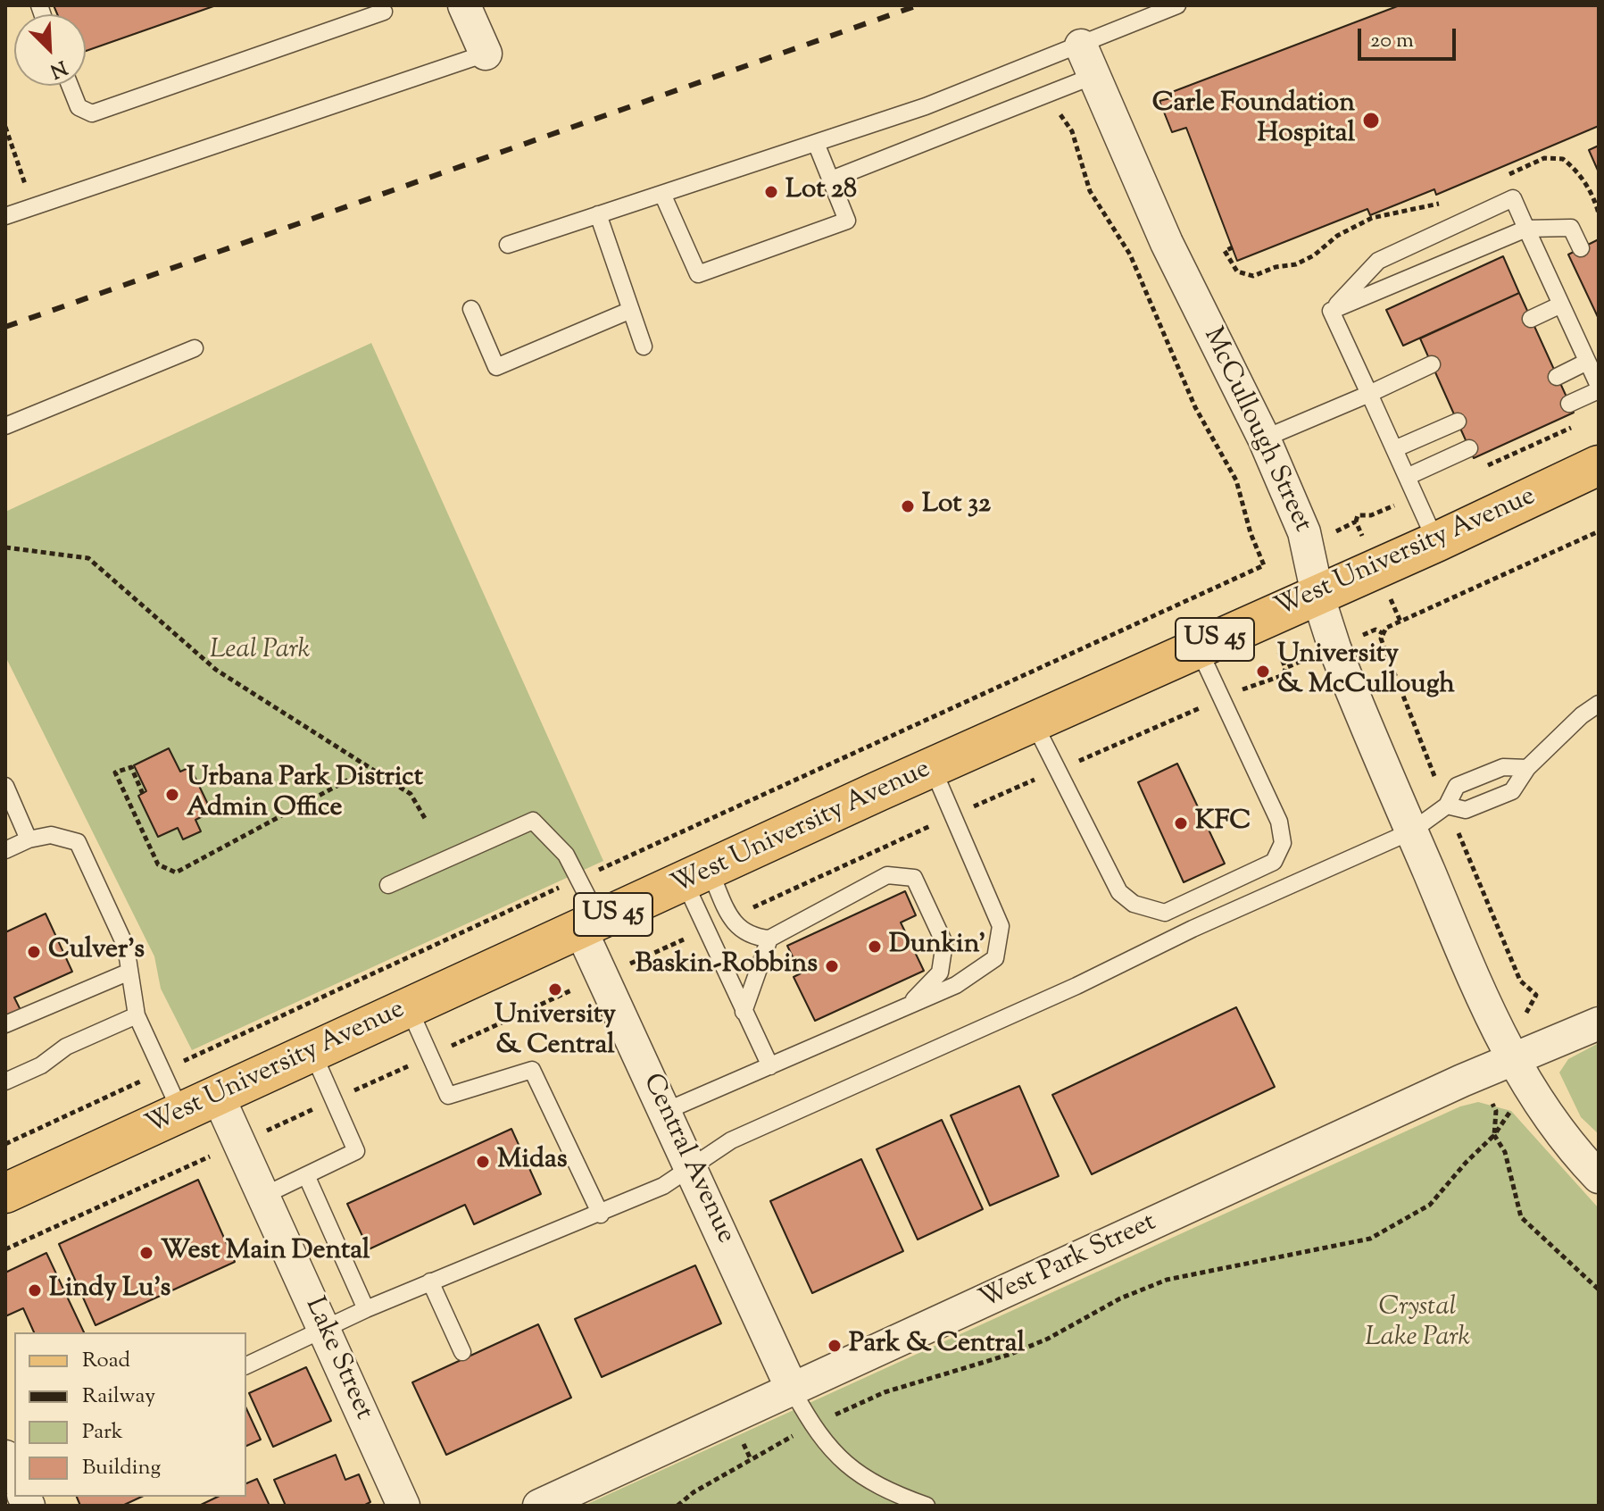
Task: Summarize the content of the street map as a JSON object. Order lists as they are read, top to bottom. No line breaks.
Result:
{"streets":{"main road":["West University Avenue","US 45"],"street":["McCullough Street","Central Avenue","West Park Street","Lake Street"]},"crossings":[["McCullough Street","West University Avenue"],["McCullough Street","West Park Street"],["West University Avenue","Central Avenue"],["West University Avenue","Lake Street"],["Central Avenue","West Park Street"]],"parks":["Leal Park","Crystal Lake Park"],"places":["Carle Foundation Hospital","Lot 28","Lot 32","University & McCullough","Urbana Park District Admin Office","KFC","Dunkin'","Culver's","Baskin-Robbins","University & Central","Midas","West Main Dental","Lindy Lu's","Park & Central"],"legend":["Road","Railway","Park","Building"],"scale_bar":"20 m","north":"bottom right"}
